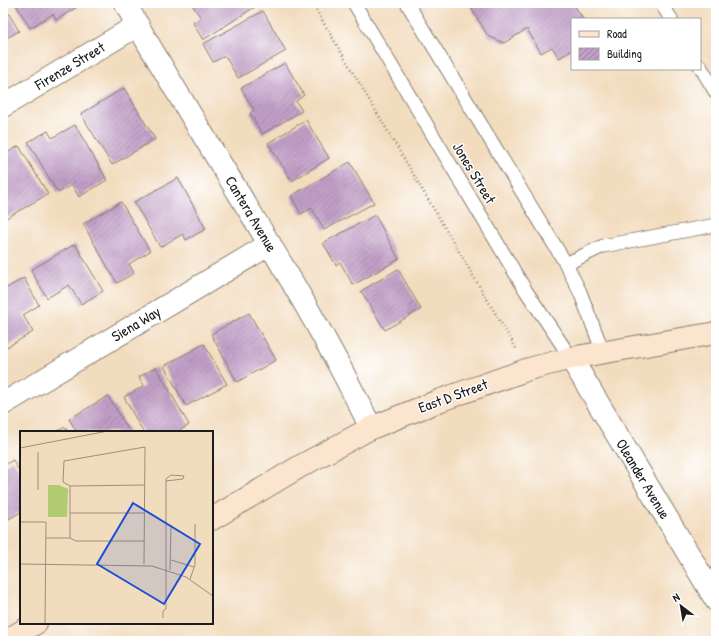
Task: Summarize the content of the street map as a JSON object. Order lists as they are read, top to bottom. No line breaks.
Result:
{"streets":{"main road":["East D Street"],"street":["Firenze Street","Cantera Avenue","Siena Way","Oleander Avenue"],"lane":["Jones Street"]},"crossings":[["Firenze Street","Cantera Avenue"],["Jones Street","East D Street"],["Jones Street","Oleander Avenue"],["Cantera Avenue","Siena Way"],["Cantera Avenue","East D Street"],["East D Street","Oleander Avenue"]],"legend":["Road","Building"],"north":"top left"}
